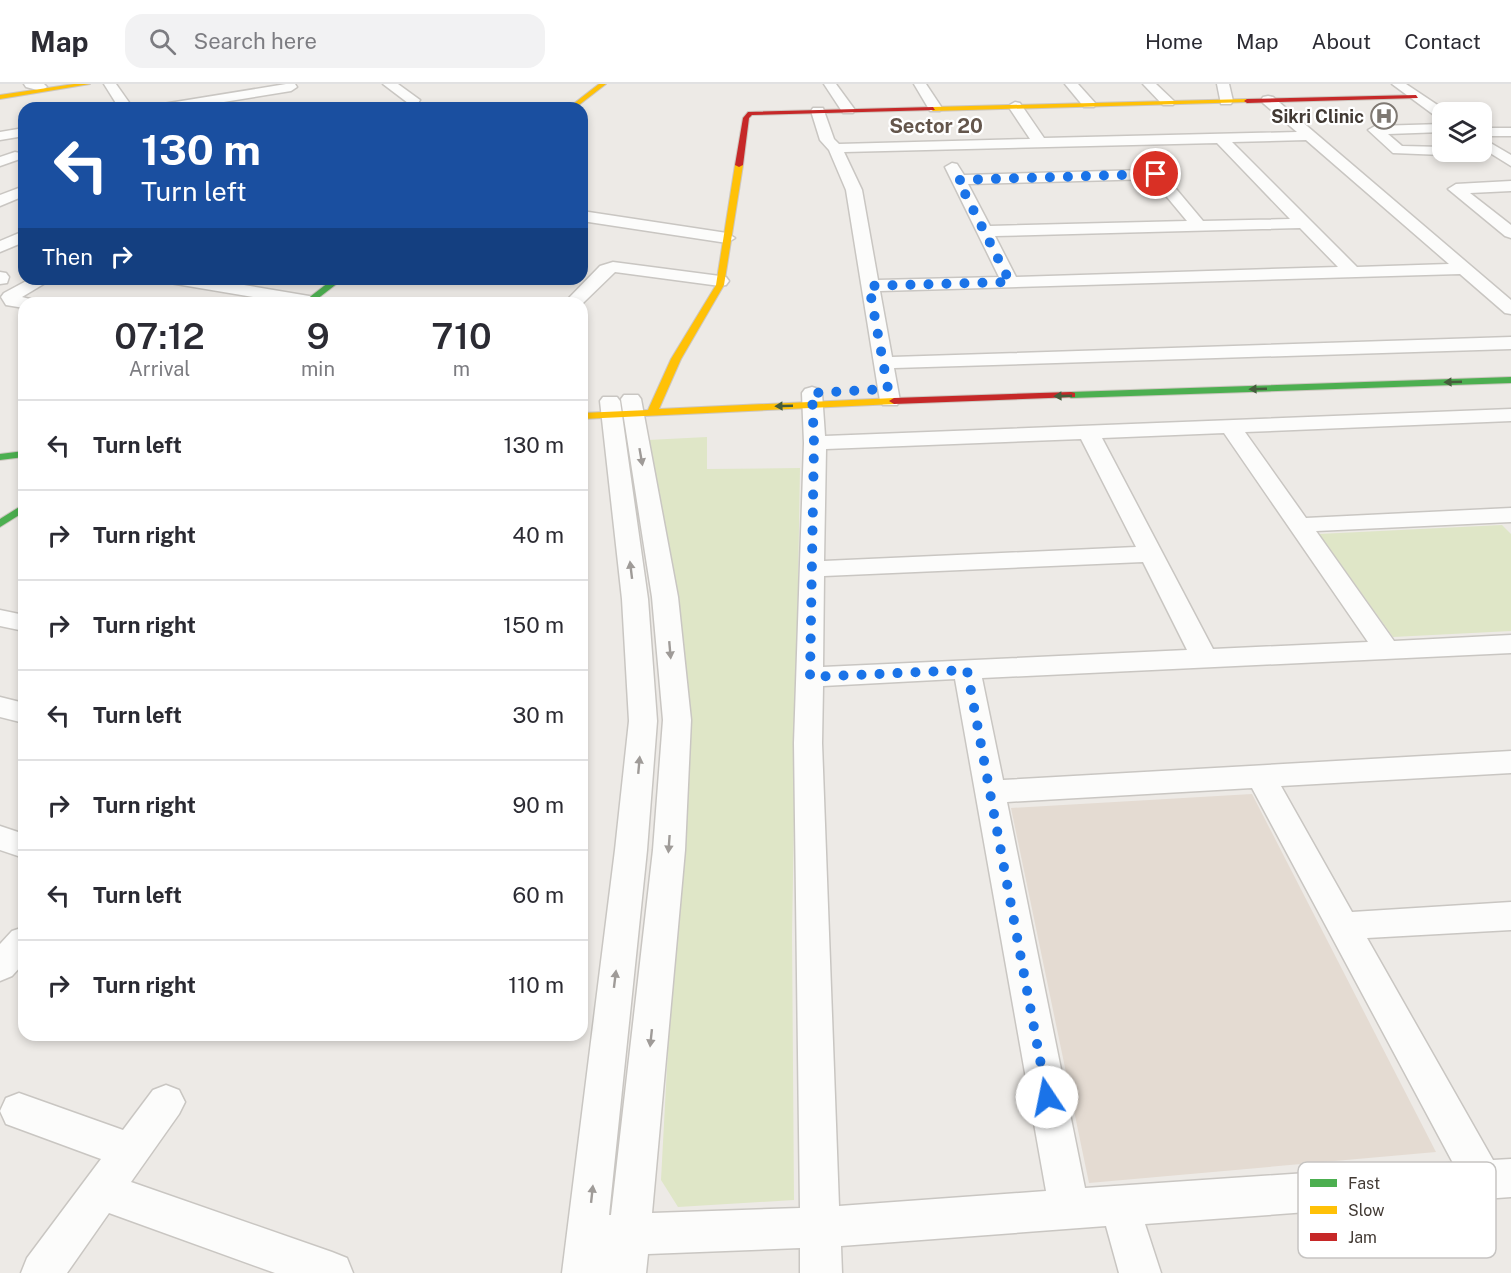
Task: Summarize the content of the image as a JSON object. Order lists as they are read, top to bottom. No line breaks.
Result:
{"districts":["Sector 20"],"places":{"hospital":["Sikri Clinic"]},"legend":["Fast","Slow","Jam"],"page":{"header":"Map","search":"Search here","nav":["Home","Map","About","Contact"],"turn":["130 m","Turn left"],"then":"Then","eta":["07:12","Arrival","9","min","710","m"],"list":[{"name":"Turn left","value":"130 m"},{"name":"Turn right","value":"40 m"},{"name":"Turn right","value":"150 m"},{"name":"Turn left","value":"30 m"},{"name":"Turn right","value":"90 m"},{"name":"Turn left","value":"60 m"},{"name":"Turn right","value":"110 m"}]}}
